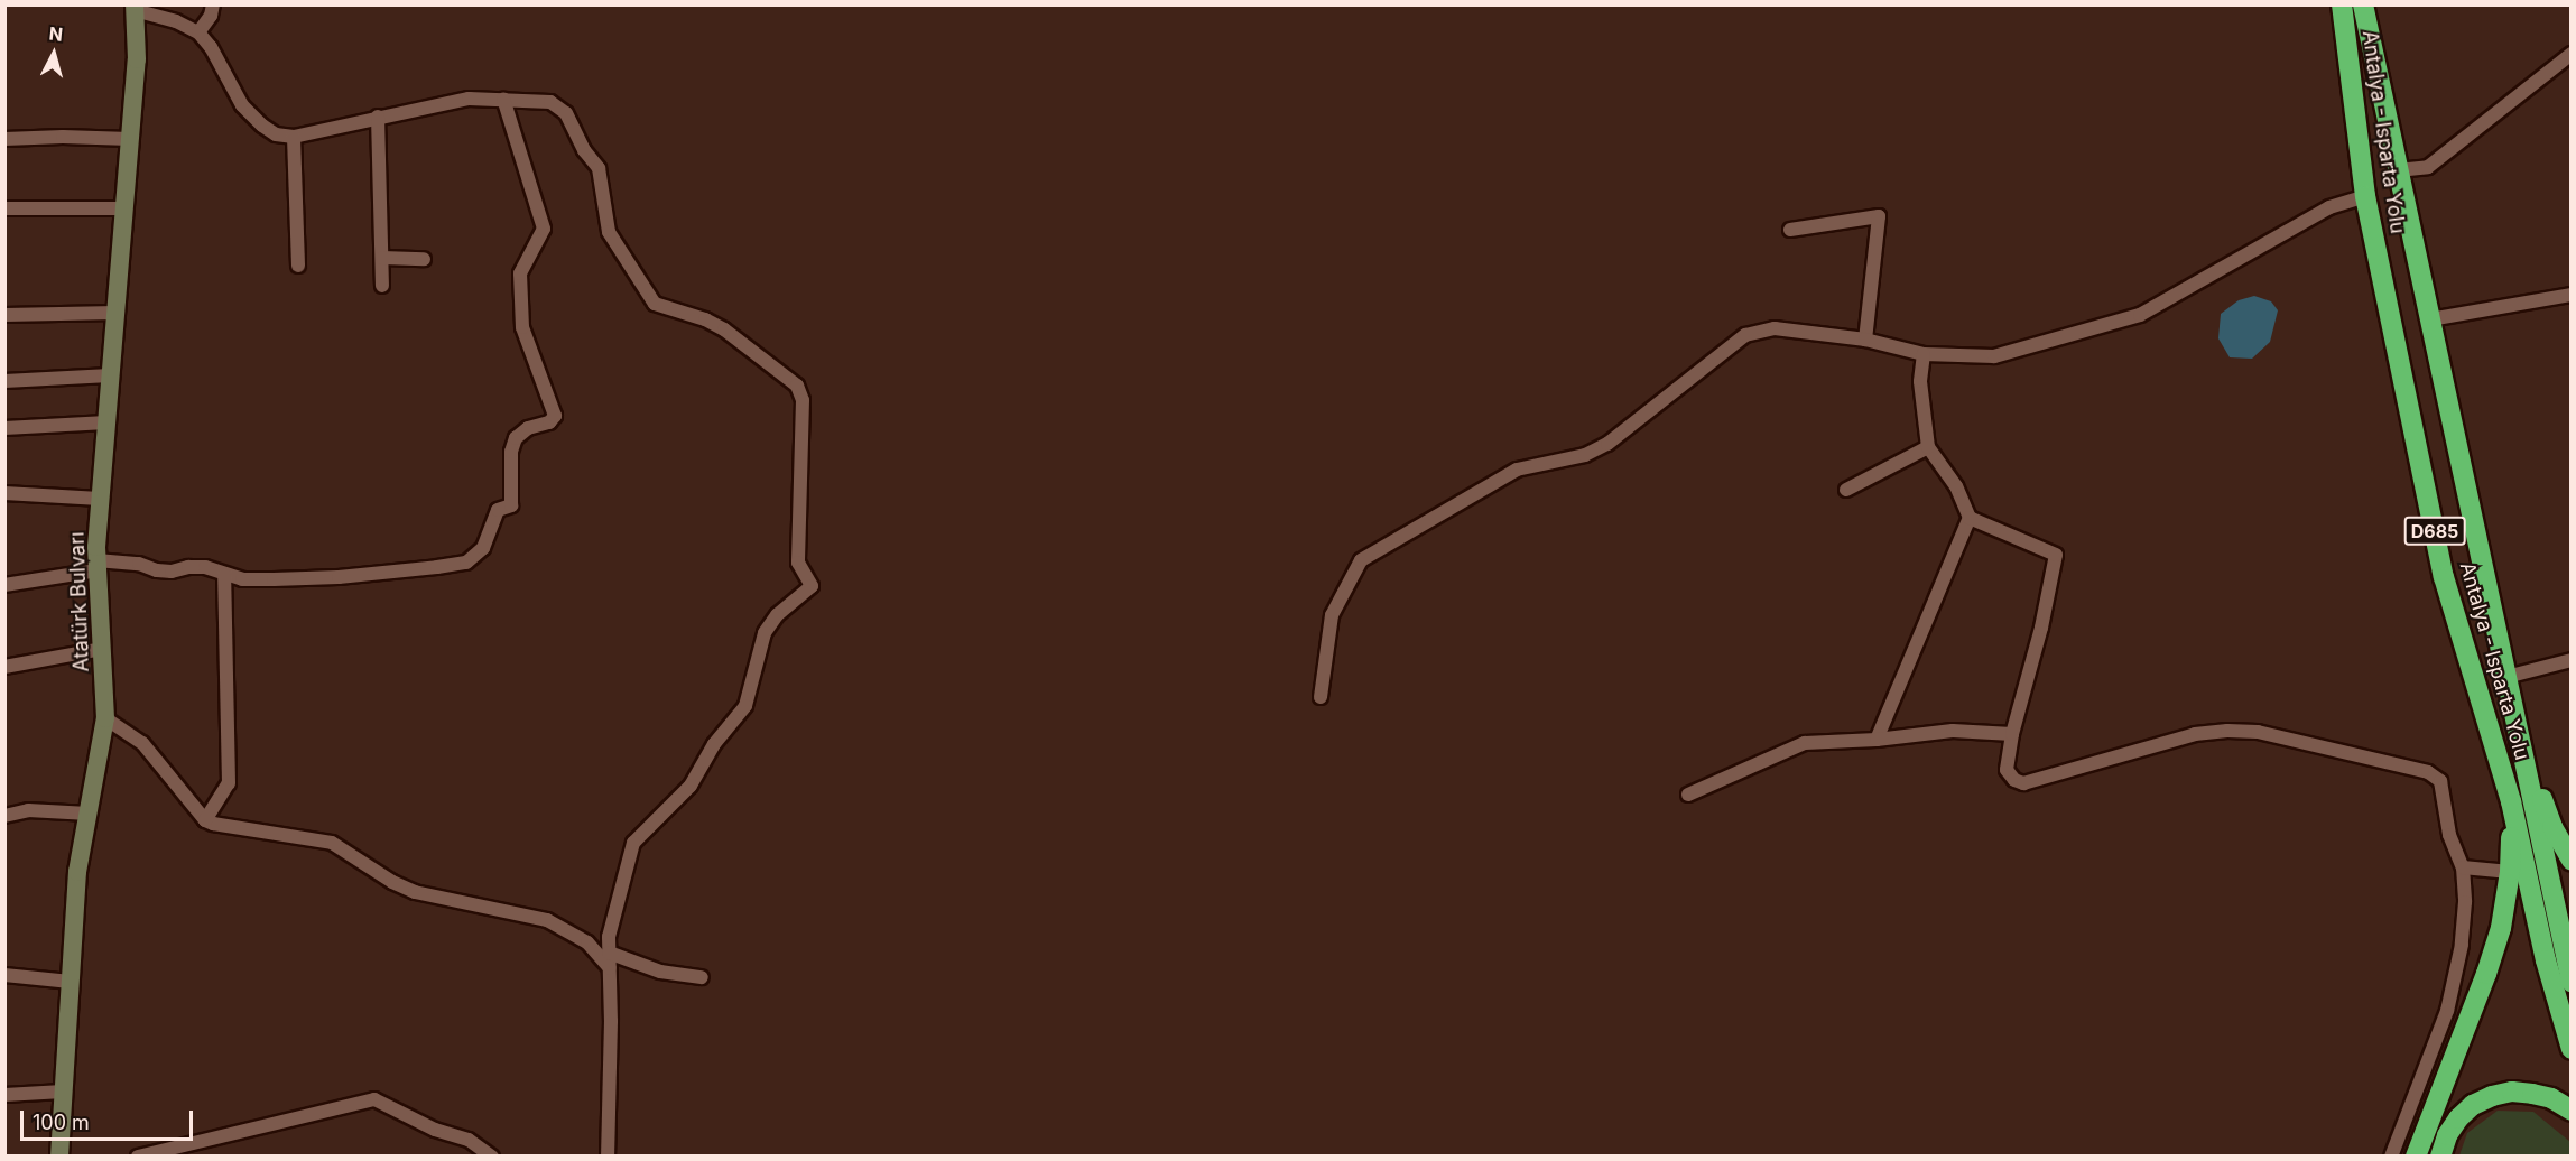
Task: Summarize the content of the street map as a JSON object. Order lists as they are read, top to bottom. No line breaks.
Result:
{"streets":{"highway":["Antalya - Isparta Yolu","D685"],"street":["Atatürk Bulvarı"]},"scale_bar":"100 m","north":"top"}
